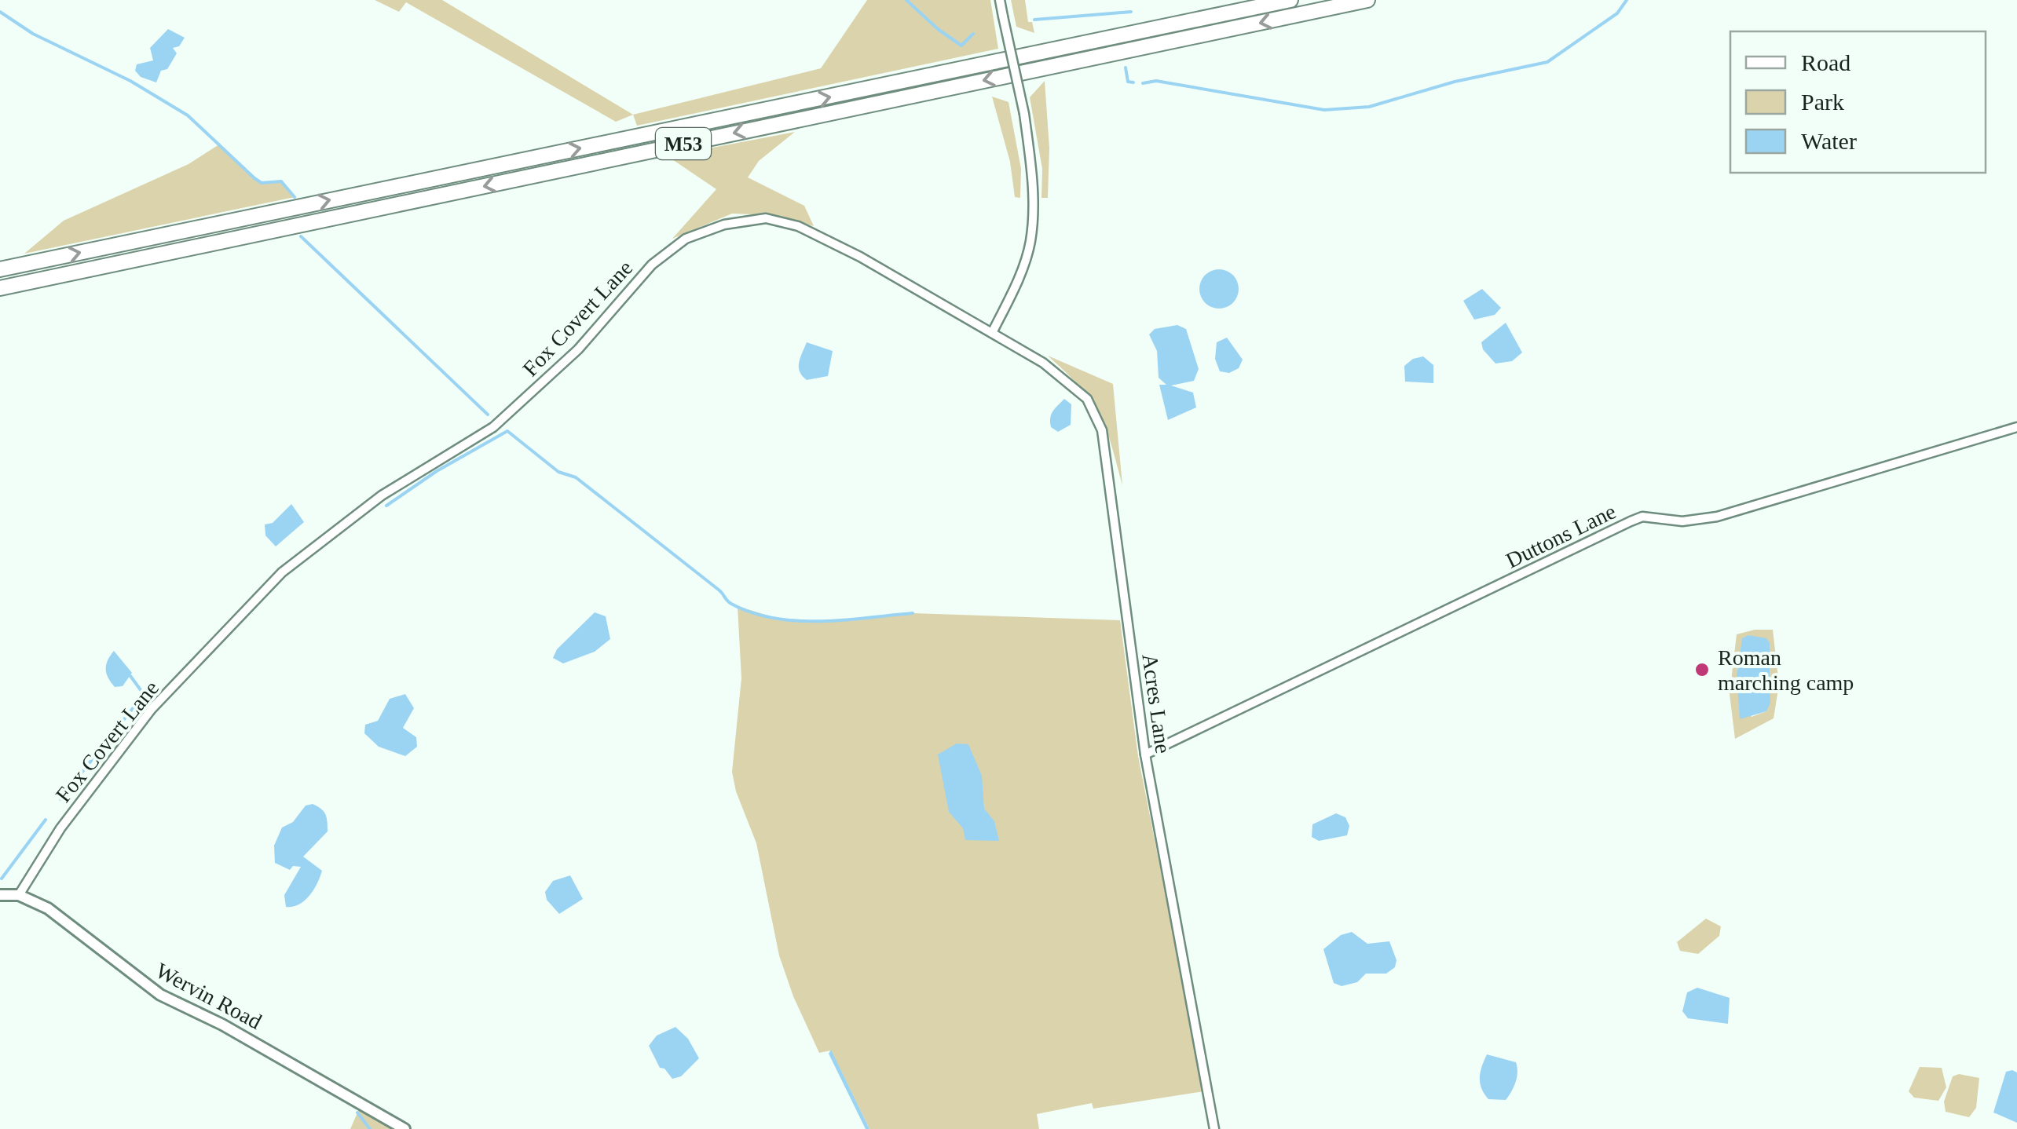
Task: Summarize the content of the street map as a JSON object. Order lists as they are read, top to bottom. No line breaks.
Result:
{"streets":{"highway":["M53"],"street":["Fox Covert Lane","Duttons Lane","Acres Lane","Wervin Road"]},"crossings":[["Fox Covert Lane","Acres Lane"],["Fox Covert Lane","Wervin Road"],["Duttons Lane","Acres Lane"]],"places":["Roman marching camp"],"legend":["Road","Park","Water"]}
